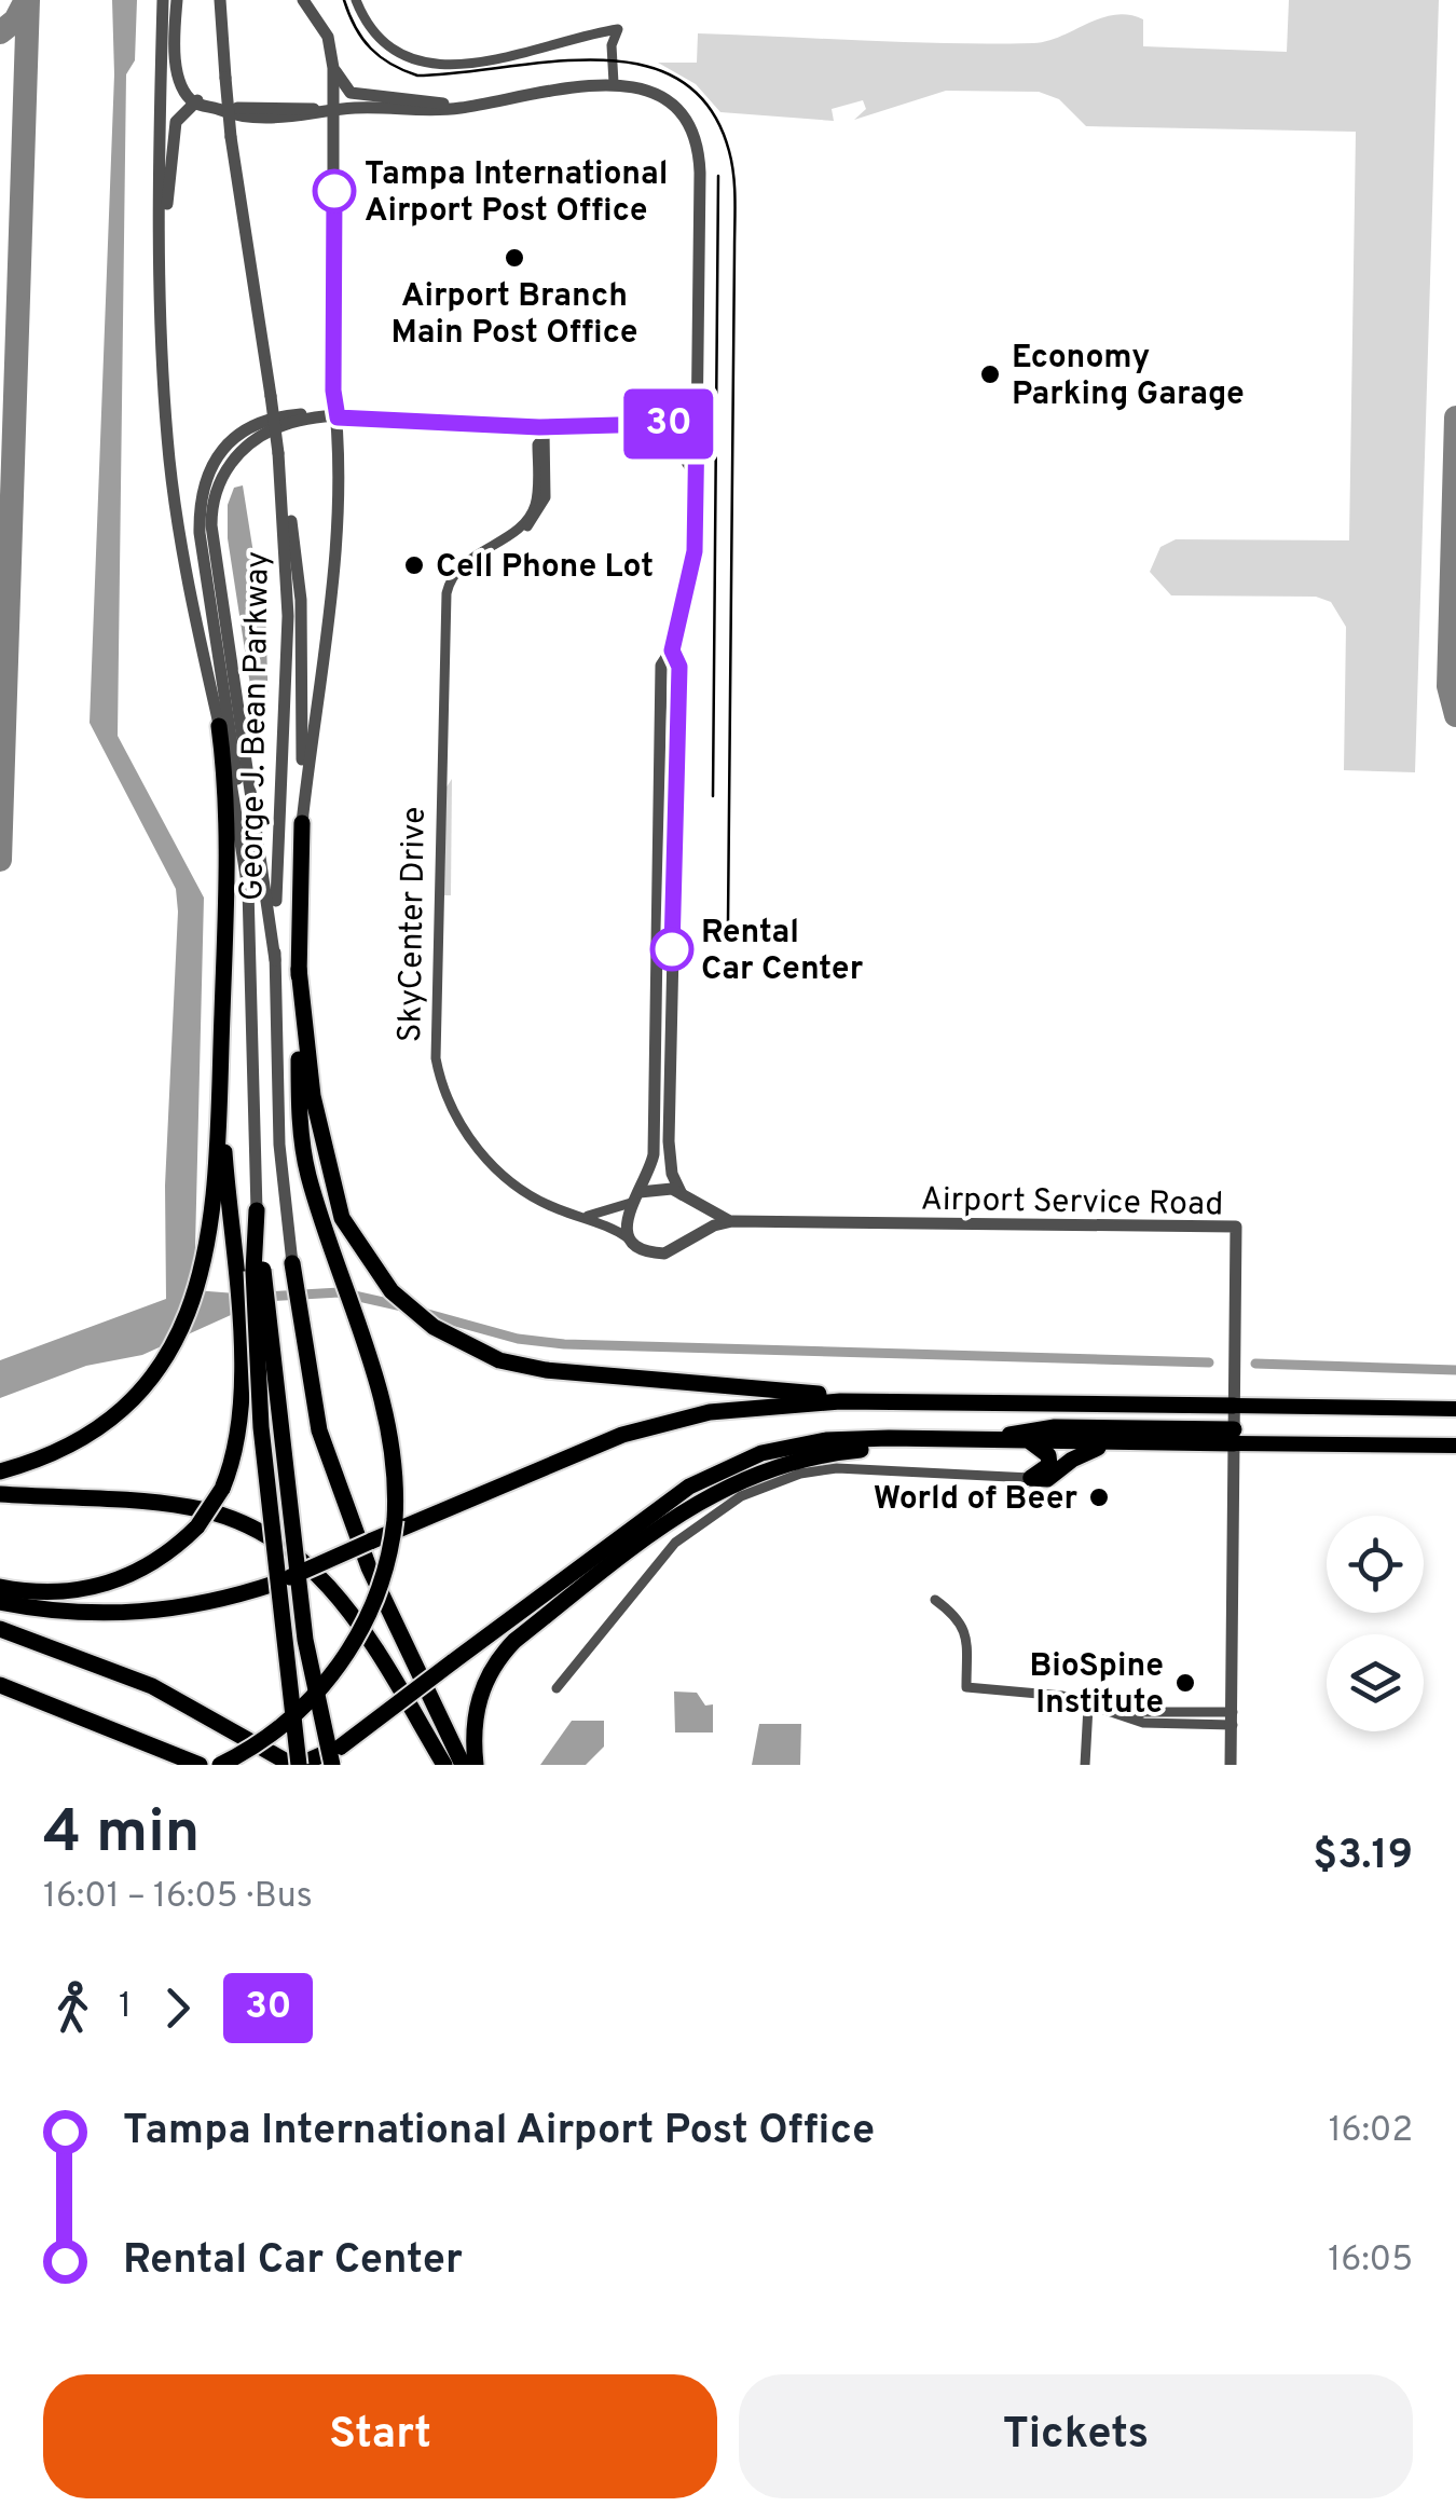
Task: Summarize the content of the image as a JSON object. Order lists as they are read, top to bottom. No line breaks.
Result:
{"streets":{"street":["George J. Bean Parkway","SkyCenter Drive","Airport Service Road"]},"crossings":[["SkyCenter Drive","Airport Service Road"]],"places":["Tampa International Airport Post Office","Airport Branch Main Post Office","Economy Parking Garage","Cell Phone Lot","Rental Car Center","World of Beer","BioSpine Institute"],"lines":["bus line 30"],"page":{"on_map":"30","heading":["4 min","16:01 – 16:05 · Bus","$3.19"],"legs":["1","30"],"list":[{"name":"Tampa International Airport Post Office","value":"16:02"},{"name":"Rental Car Center","value":"16:05"}],"buttons":["Start","Tickets"]}}
